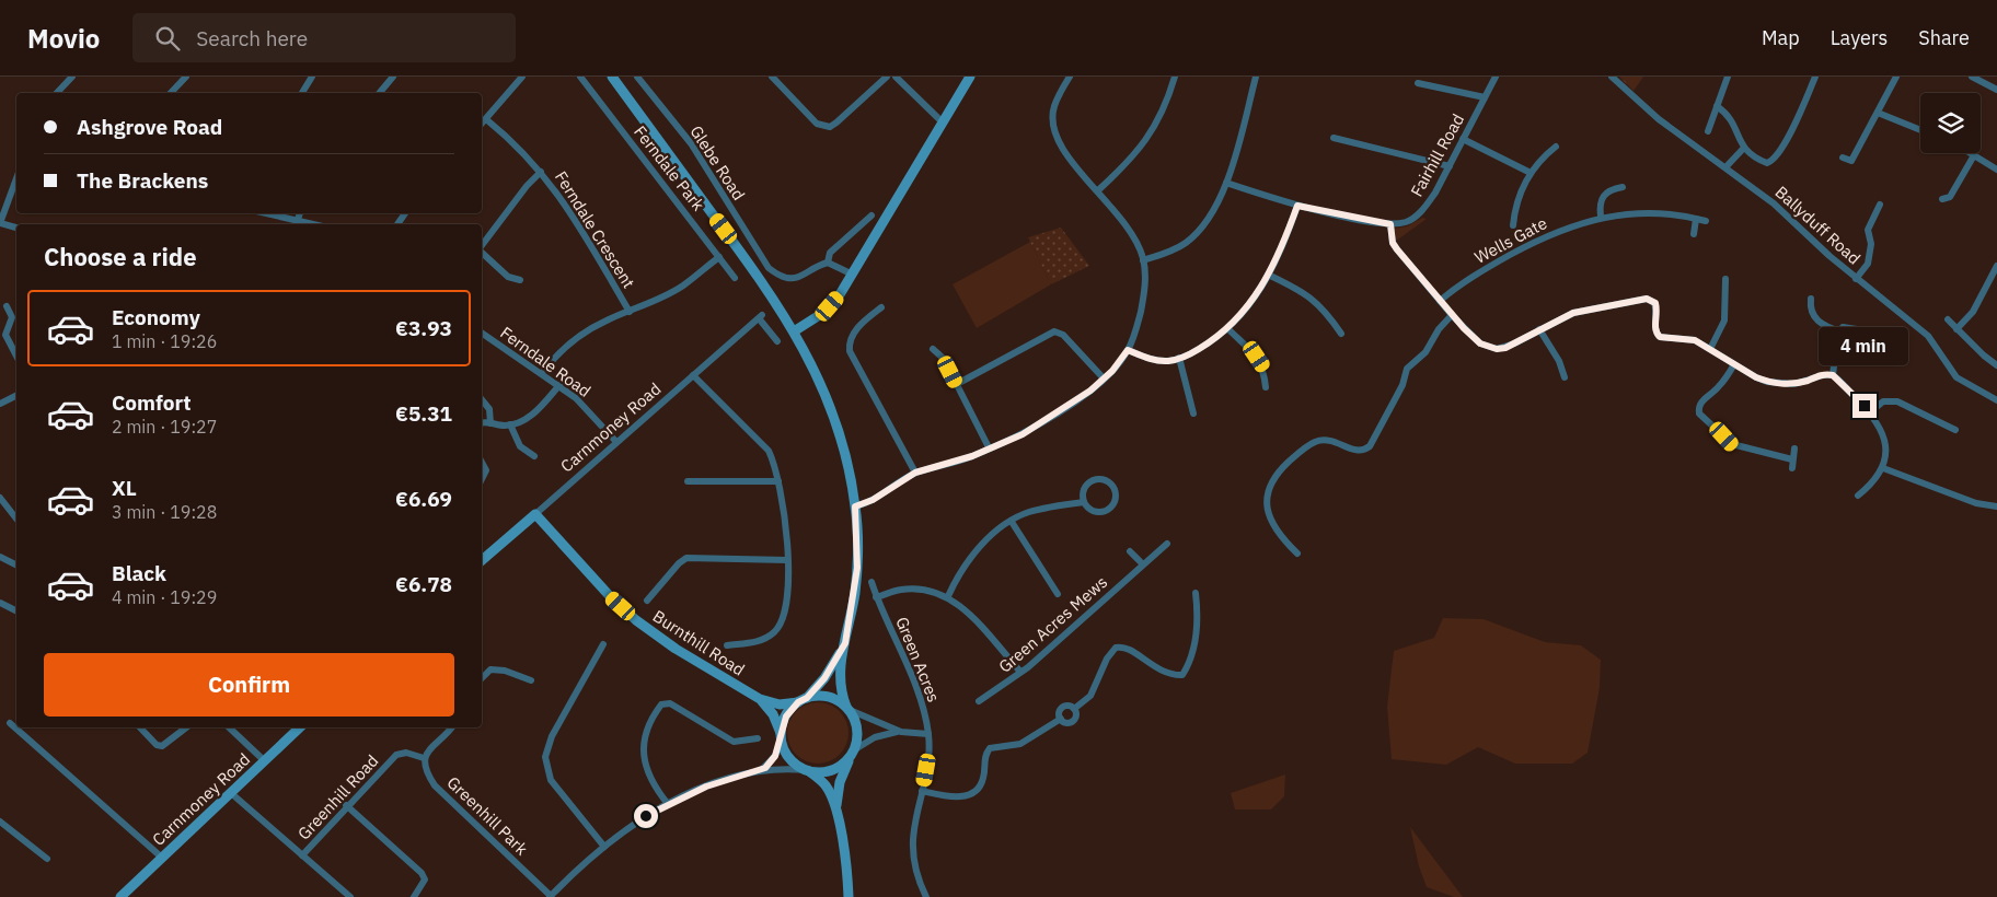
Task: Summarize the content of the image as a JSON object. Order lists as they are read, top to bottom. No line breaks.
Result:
{"streets":{"street":["Fairhill Road","Glebe Road","Ferndale Park","Ballyduff Road","Ferndale Crescent","Wells Gate","Ferndale Road","Carnmoney Road","Green Acres Mews","Burnthill Road","Green Acres","Greenhill Road","Greenhill Park"]},"crossings":[["Ferndale Road","Carnmoney Road"],["Carnmoney Road","Burnthill Road"],["Greenhill Road","Greenhill Park"]],"page":{"header":"Movio","search":"Search here","nav":["Map","Layers","Share"],"banner":["Ashgrove Road","The Brackens"],"heading":"Choose a ride","list":[{"name":"Economy","note":"1 min · 19:26","value":"€3.93"},{"name":"Comfort","note":"2 min · 19:27","value":"€5.31"},{"name":"XL","note":"3 min · 19:28","value":"€6.69"},{"name":"Black","note":"4 min · 19:29","value":"€6.78"}],"bubble":"4 min","buttons":"Confirm"}}
